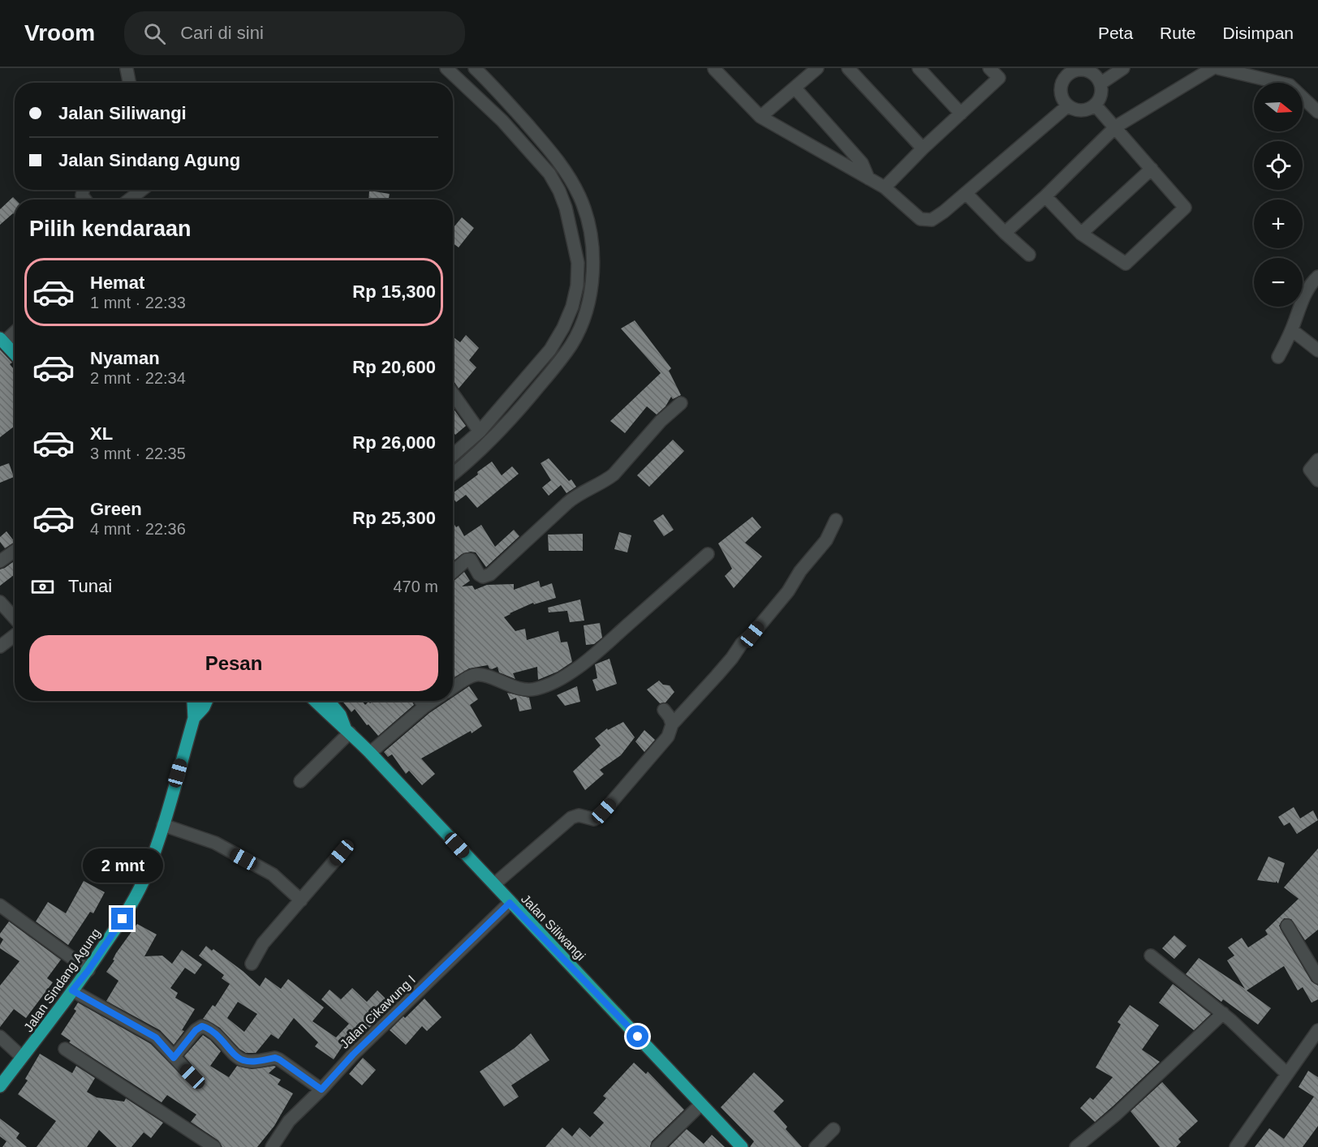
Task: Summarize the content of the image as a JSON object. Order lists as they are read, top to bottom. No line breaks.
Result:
{"streets":{"main road":["Jalan Siliwangi","Jalan Sindang Agung"],"street":["Jalan Cikawung I"]},"crossings":[["Jalan Siliwangi","Jalan Cikawung I"]],"north":"right","page":{"header":"Vroom","search":"Cari di sini","nav":["Peta","Rute","Disimpan"],"map_buttons":["+","−"],"banner":["Jalan Siliwangi","Jalan Sindang Agung"],"heading":"Pilih kendaraan","list":[{"name":"Hemat","note":"1 mnt · 22:33","value":"Rp 15,300"},{"name":"Nyaman","note":"2 mnt · 22:34","value":"Rp 20,600"},{"name":"XL","note":"3 mnt · 22:35","value":"Rp 26,000"},{"name":"Green","note":"4 mnt · 22:36","value":"Rp 25,300"}],"pay":["Tunai","470 m"],"buttons":"Pesan","bubble":"2 mnt"}}
